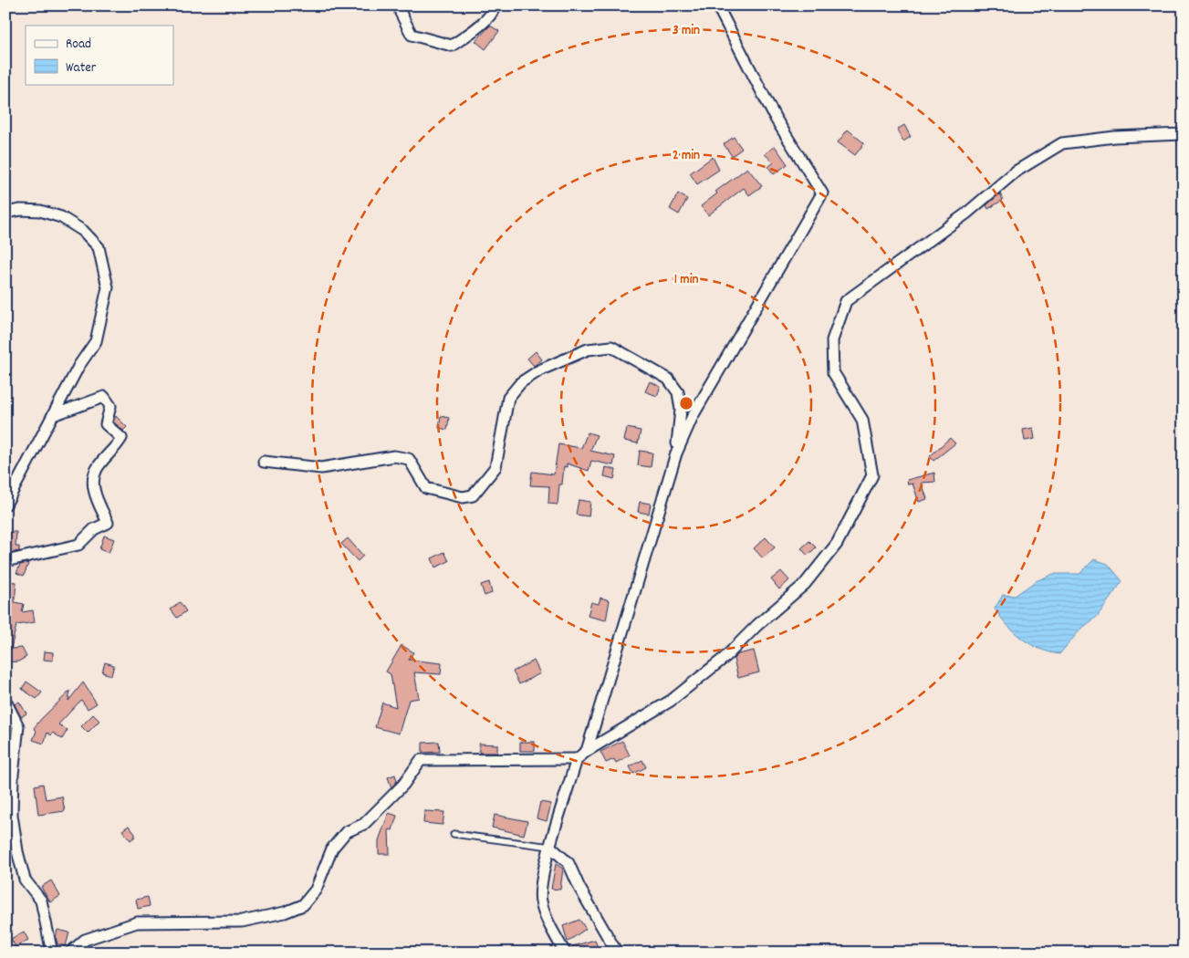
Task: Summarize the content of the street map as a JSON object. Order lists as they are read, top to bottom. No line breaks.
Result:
{"legend":["Road","Water"],"rings":["3 min","2 min","1 min"]}
